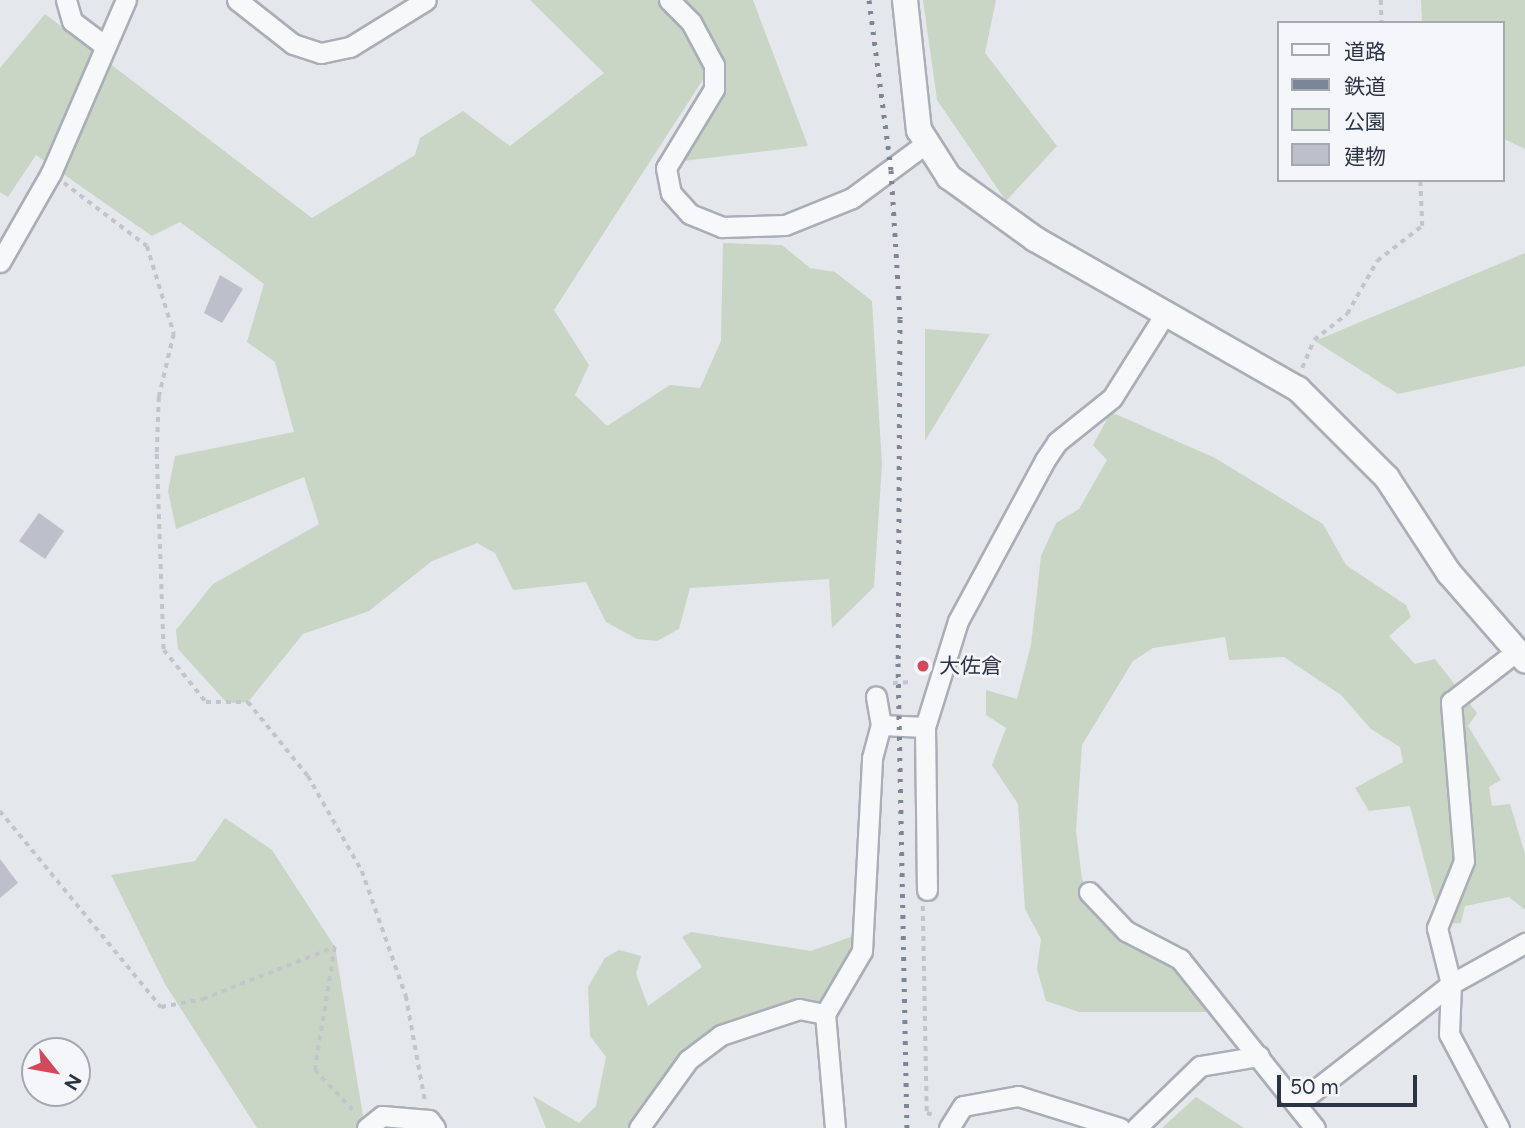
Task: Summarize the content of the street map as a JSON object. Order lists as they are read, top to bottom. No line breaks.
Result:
{"places":["大佐倉"],"legend":["道路","鉄道","公園","建物"],"scale_bar":"50 m","north":"bottom right"}
